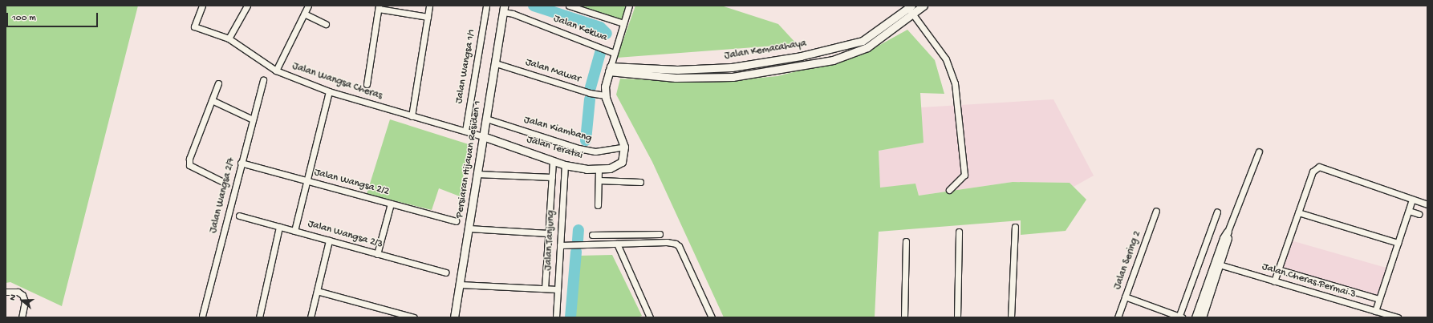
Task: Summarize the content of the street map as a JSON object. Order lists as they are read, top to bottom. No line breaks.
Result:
{"streets":{"street":["Jalan Kekwa","Jalan Kemacahaya","Jalan Wangsa 1/1","Jalan Mawar","Jalan Wangsa Cheras","Jalan Kiambang","Jalan Teratai","Persiaran Hijauan Residen 1","Jalan Wangsa 2/2","Jalan Wangsa 2/7","Jalan Wangsa 2/3","Jalan Tanjung","Jalan Sering 2","Jalan Cheras Permai 3"]},"crossings":[["Jalan Kekwa","Persiaran Hijauan Residen 1"],["Jalan Wangsa 1/1","Jalan Wangsa Cheras"],["Jalan Mawar","Persiaran Hijauan Residen 1"],["Jalan Wangsa Cheras","Jalan Teratai"],["Jalan Wangsa Cheras","Persiaran Hijauan Residen 1"],["Jalan Kiambang","Jalan Teratai"],["Jalan Kiambang","Persiaran Hijauan Residen 1"],["Jalan Teratai","Persiaran Hijauan Residen 1"],["Jalan Teratai","Jalan Tanjung"],["Jalan Wangsa 2/2","Jalan Wangsa 2/7"]],"scale_bar":"100 m","north":"left"}
